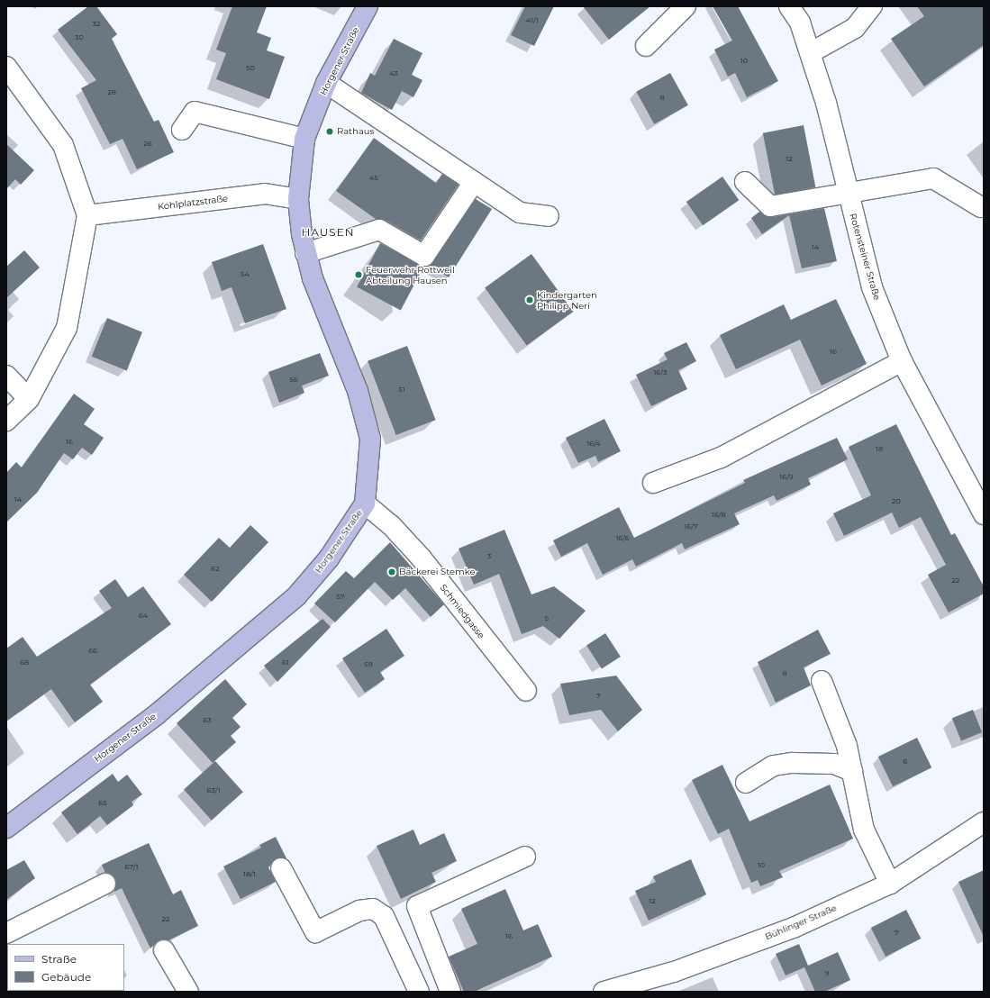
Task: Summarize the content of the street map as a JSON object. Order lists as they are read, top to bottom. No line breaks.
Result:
{"streets":{"main road":["Horgener Straße"],"street":["Kohlplatzstraße","Rotensteiner Straße","Schmiedgasse","Bühlinger Straße"]},"crossings":[["Horgener Straße","Kohlplatzstraße"],["Horgener Straße","Schmiedgasse"]],"districts":["HAUSEN"],"places":["Rathaus","Feuerwehr Rottweil Abteilung Hausen","Kindergarten Philipp Neri","Bäckerei Stemke"],"house_numbers":["41/1","32","30","10","50","43","28","8","26","12","45","14","54","16","16/3","56","51","16","16/4","18","16/9","14","20","16/8","16/7","16/6","3","62","22","57","64","5","66","68","61","59","8","7","63","6","63/1","65","10","67/1","18/1","12","22","7","16","9"],"legend":["Straße","Gebäude"]}
